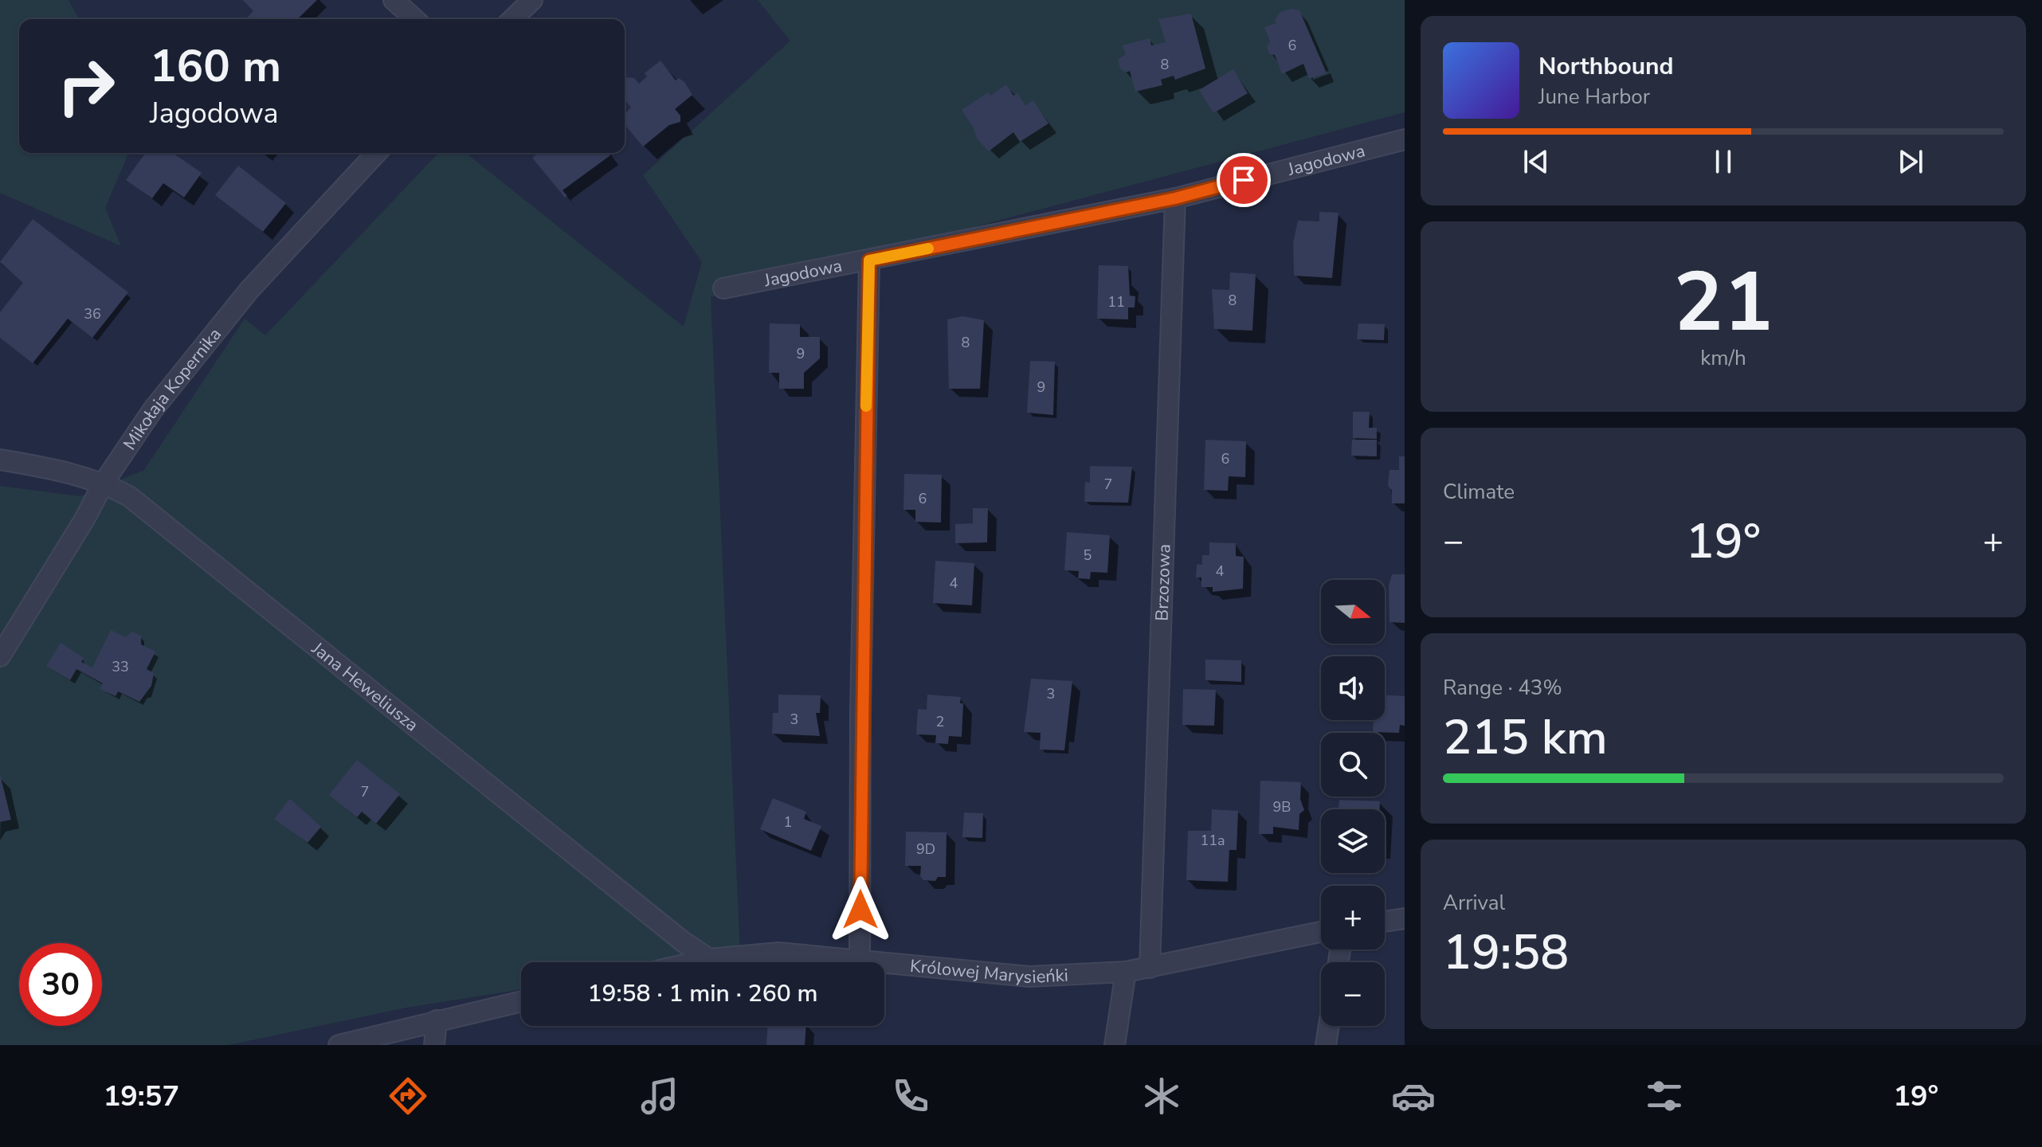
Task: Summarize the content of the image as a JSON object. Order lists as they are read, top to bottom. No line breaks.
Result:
{"streets":{"street":["Jagodowa","Mikołaja Kopernika","Brzozowa","Jana Heweliusza","Królowej Marysieńki"]},"crossings":[["Jagodowa","Brzozowa"],["Mikołaja Kopernika","Jana Heweliusza"],["Brzozowa","Królowej Marysieńki"],["Jana Heweliusza","Królowej Marysieńki"]],"house_numbers":["6","8","8","11","36","8","9","9","6","7","6","5","4","4","33","3","3","2","7","9B","1","11a","9D"],"north":"right","page":{"turn":["160 m","Jagodowa"],"song":["Northbound","June Harbor"],"tile":[["21","km/h"],"Climate",["Range · 43%","215 km"],["Arrival","19:58"]],"heat":["−","19°","+"],"map_buttons":["+","−"],"limit":"30","trip":"19:58 · 1 min · 260 m","tabs":["19:57","19°"]}}
